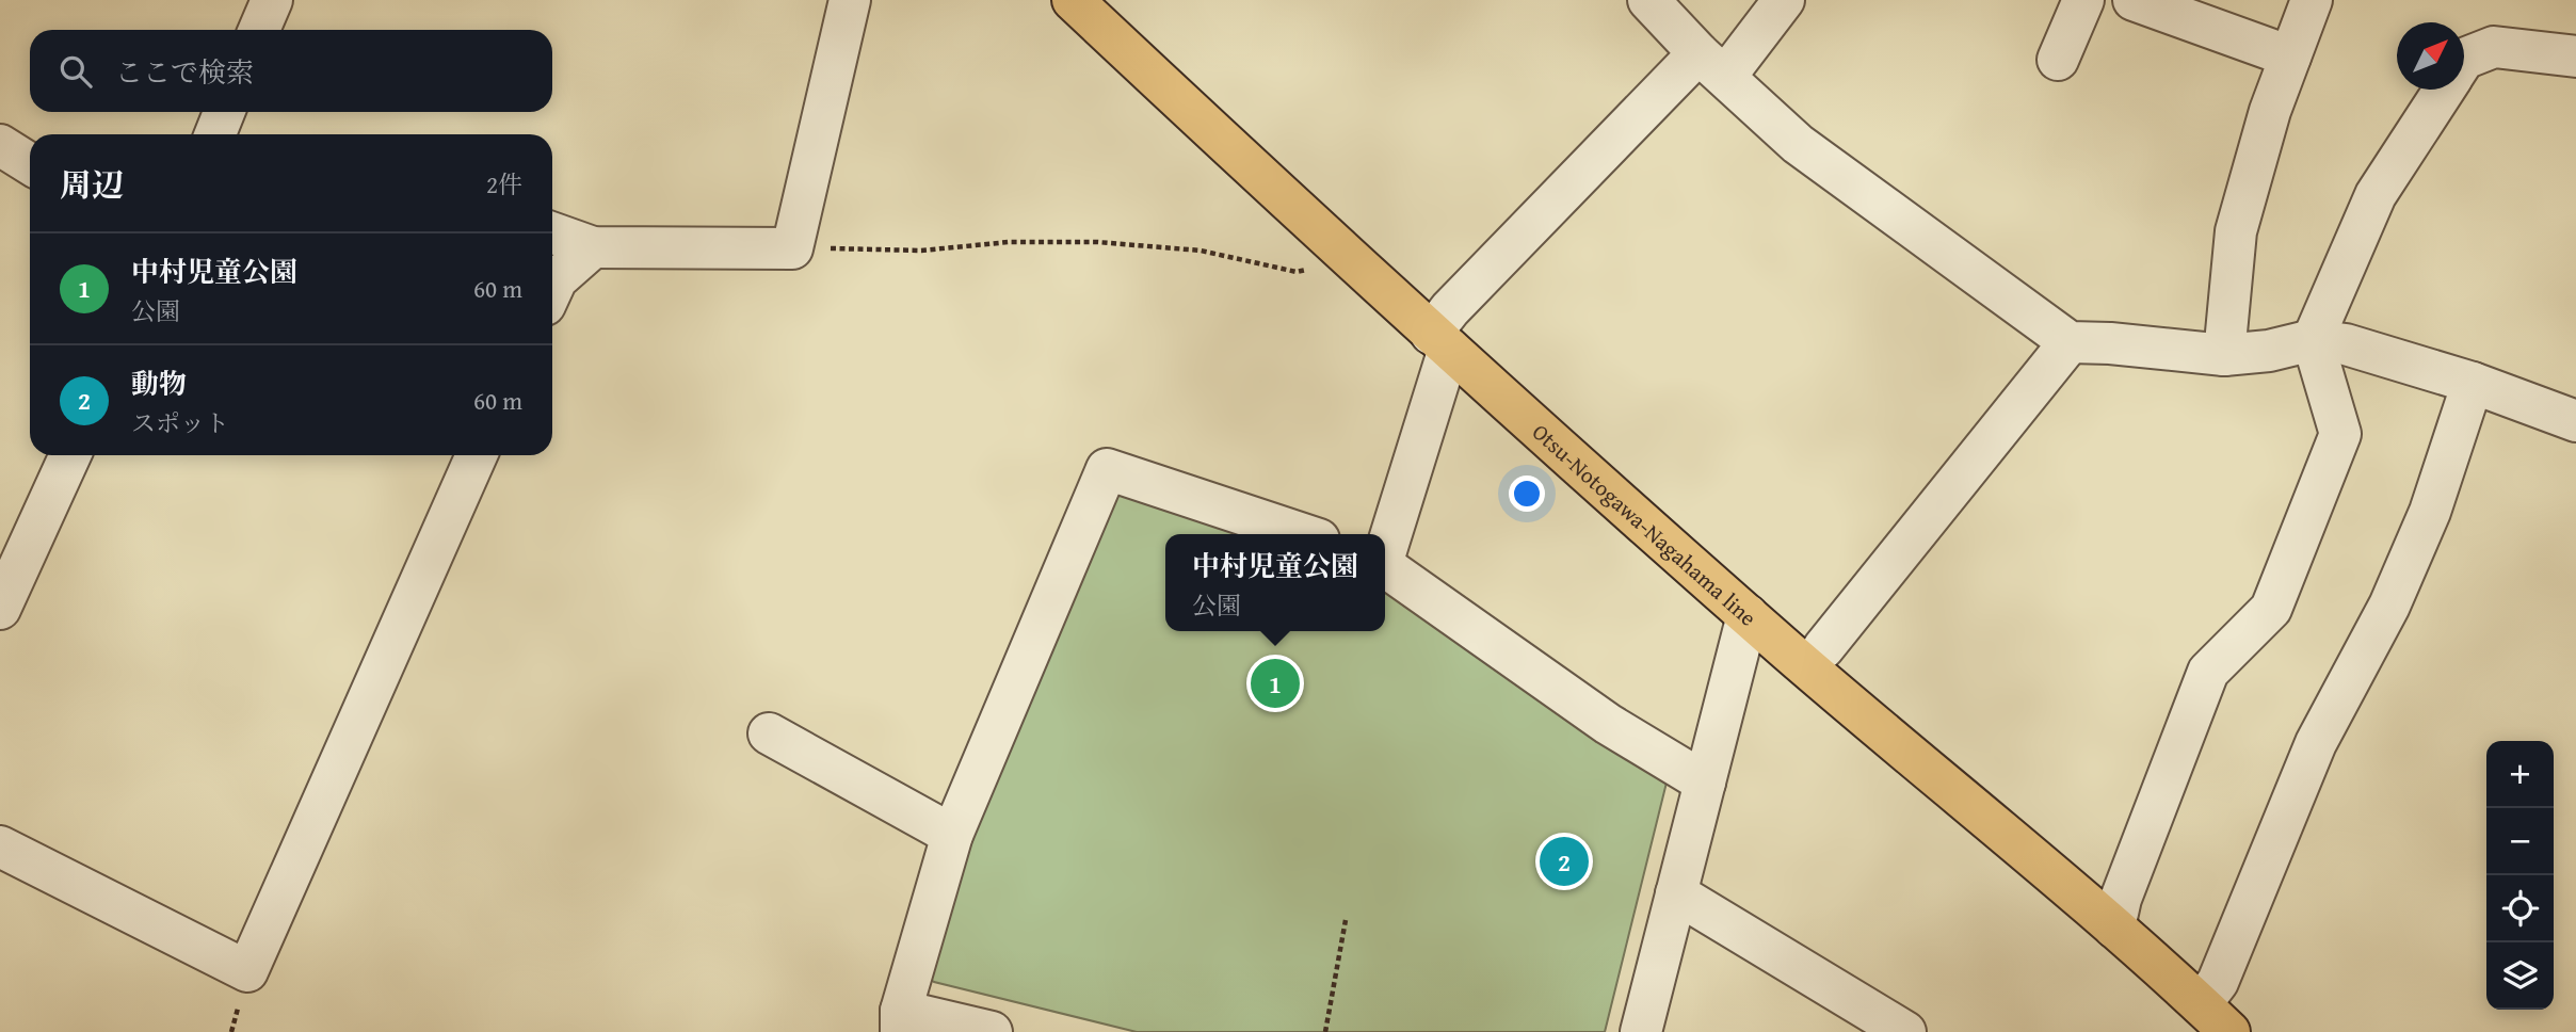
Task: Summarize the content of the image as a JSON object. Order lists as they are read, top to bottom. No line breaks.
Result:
{"streets":{"main road":["Otsu-Notogawa-Nagahama line"]},"north":"top right","page":{"search":"ここで検索","heading":["周辺","2件"],"list":[{"mark":"1","name":"中村児童公園","note":"公園","value":"60 m"},{"mark":"2","name":"動物","note":"スポット","value":"60 m"}],"popup":["中村児童公園","公園"],"pins":["1","2"],"map_buttons":["+","−"]}}
